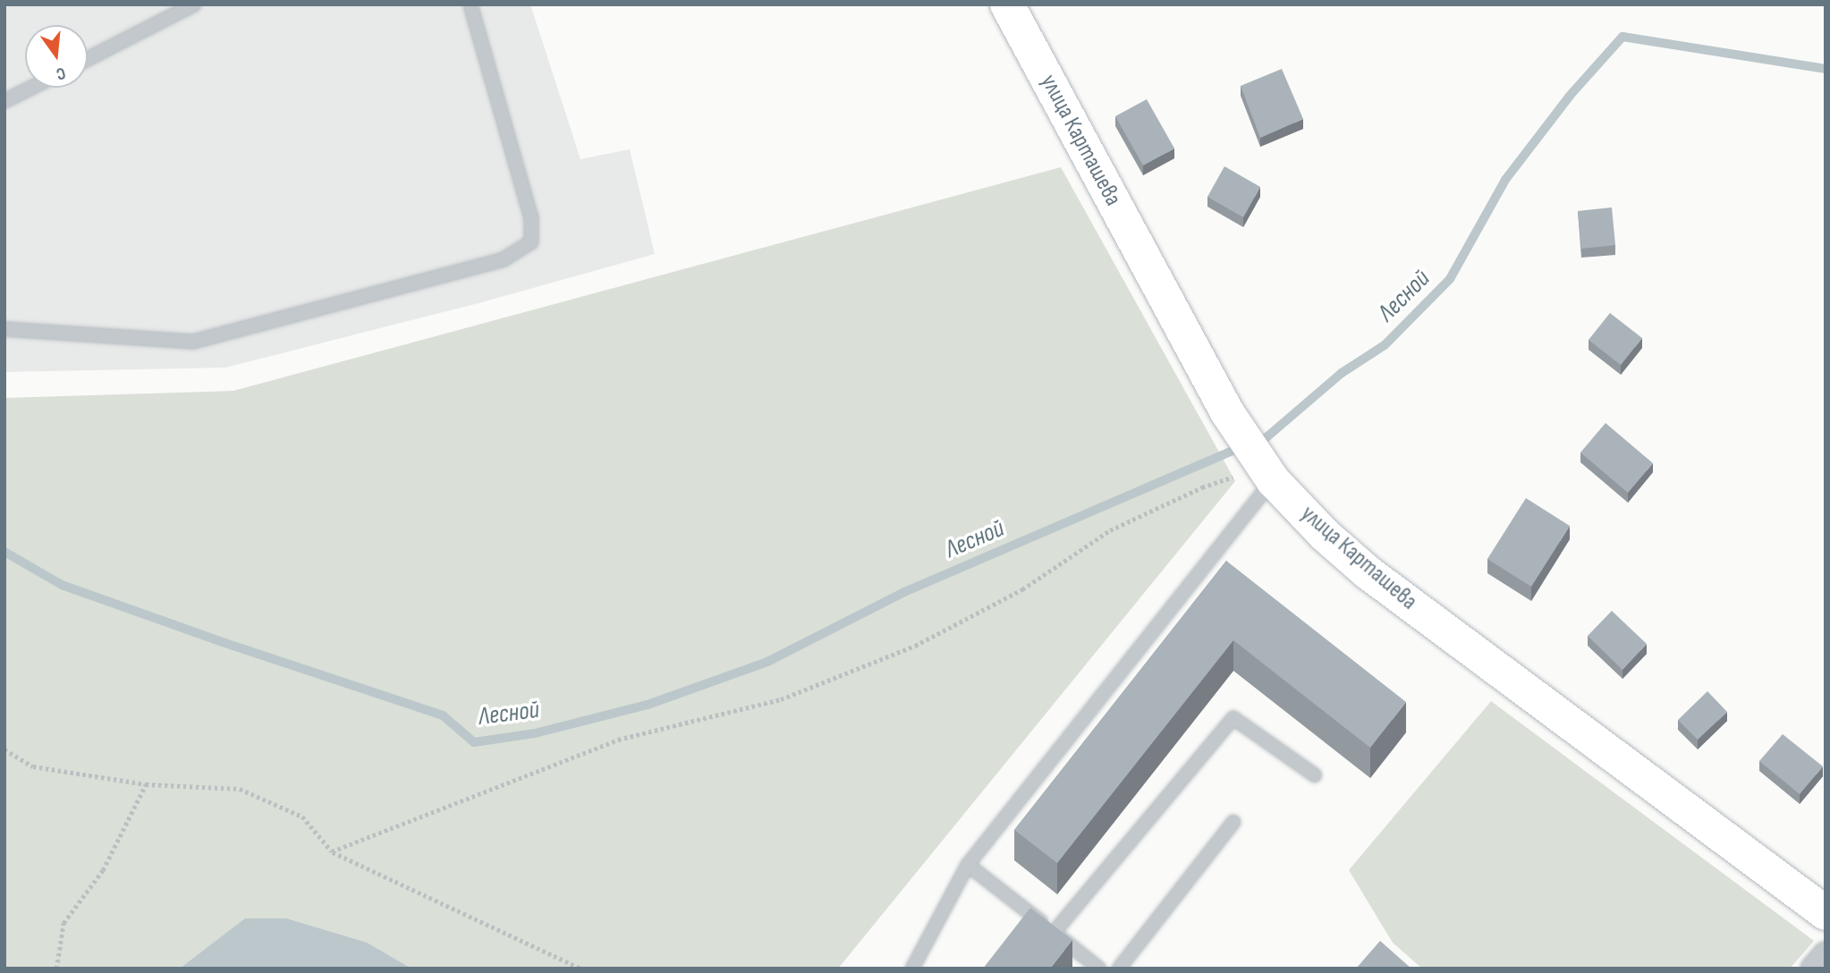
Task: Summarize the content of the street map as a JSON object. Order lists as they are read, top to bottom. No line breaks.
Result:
{"streets":{"main road":["улица Карташева"]},"water":["Лесной"],"north":"bottom"}
